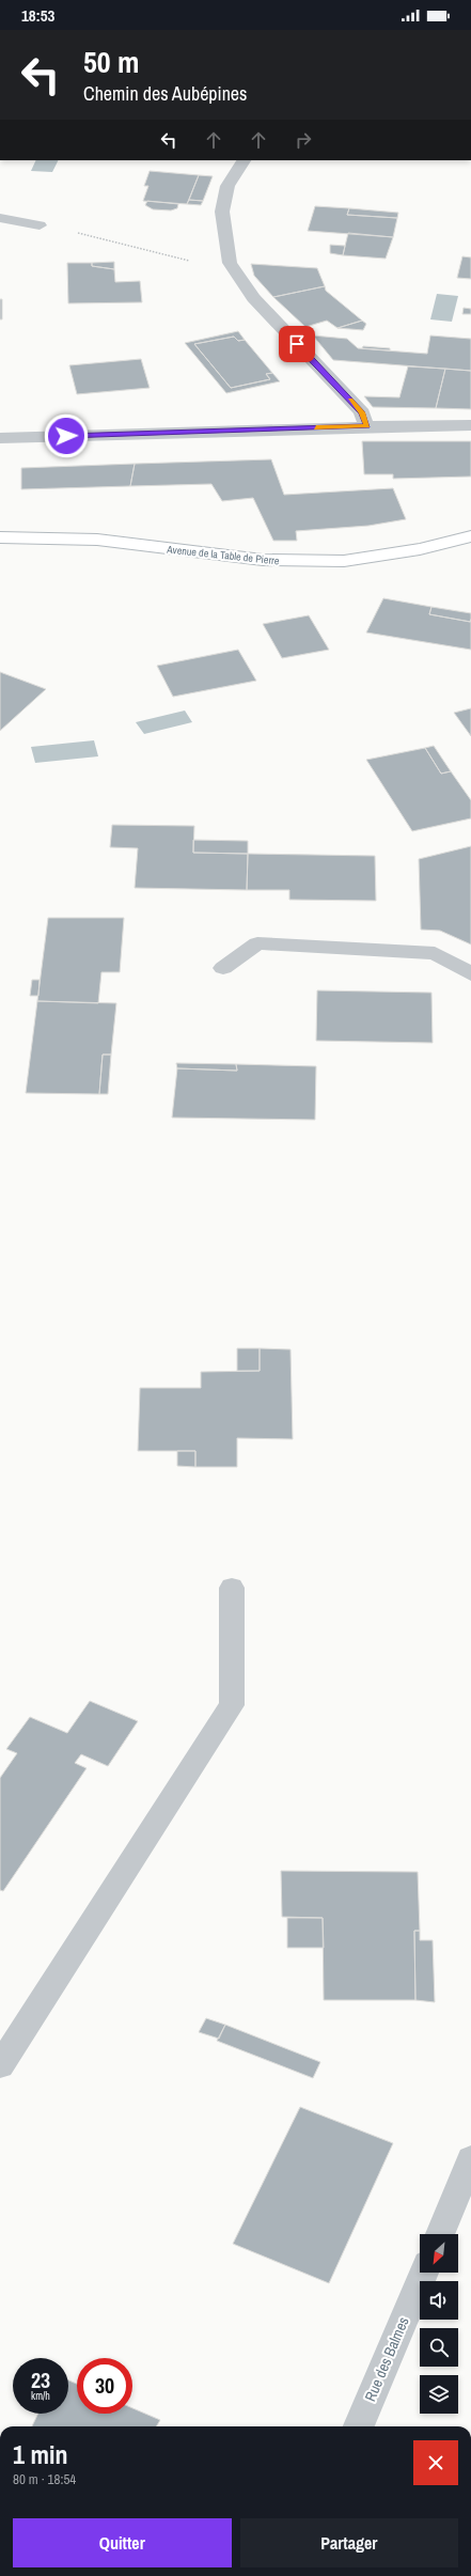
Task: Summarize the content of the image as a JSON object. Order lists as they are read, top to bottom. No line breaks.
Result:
{"streets":{"main road":["Avenue de la Table de Pierre"],"street":["Rue des Balmes"]},"north":"bottom left","page":{"status":"18:53","turn":["50 m","Chemin des Aubépines"],"speed":"23 km/h","limit":"30","heading":["1 min","80 m · 18:54"],"buttons":["Quitter","Partager"]}}
